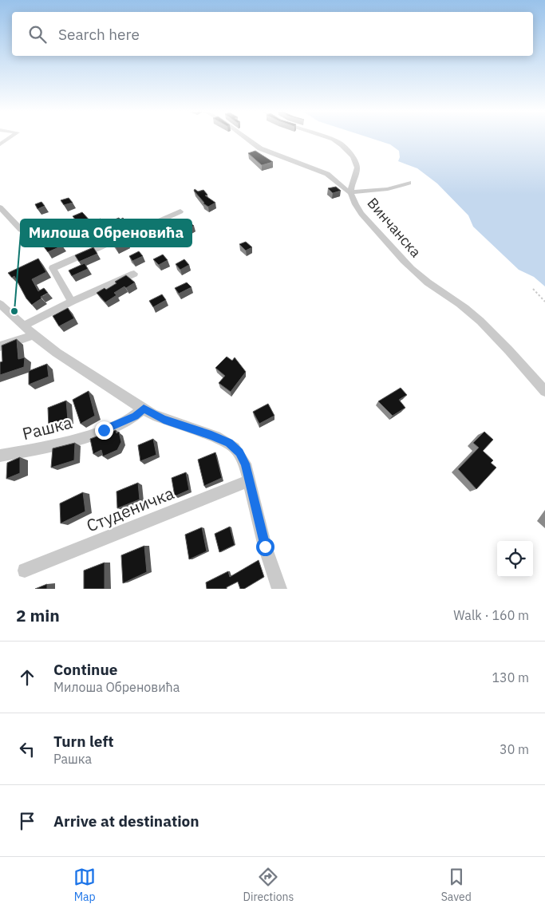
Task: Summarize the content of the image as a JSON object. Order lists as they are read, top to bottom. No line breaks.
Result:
{"streets":{"street":["Винчанска","Рашка","Студеничка"]},"places":["Милоша Обреновића"],"page":{"search":"Search here","heading":["2 min","Walk · 160 m"],"list":[["Continue","Милоша Обреновића","130 m"],["Turn left","Рашка","30 m"],"Arrive at destination"],"nav":["Map","Directions","Saved"]}}
